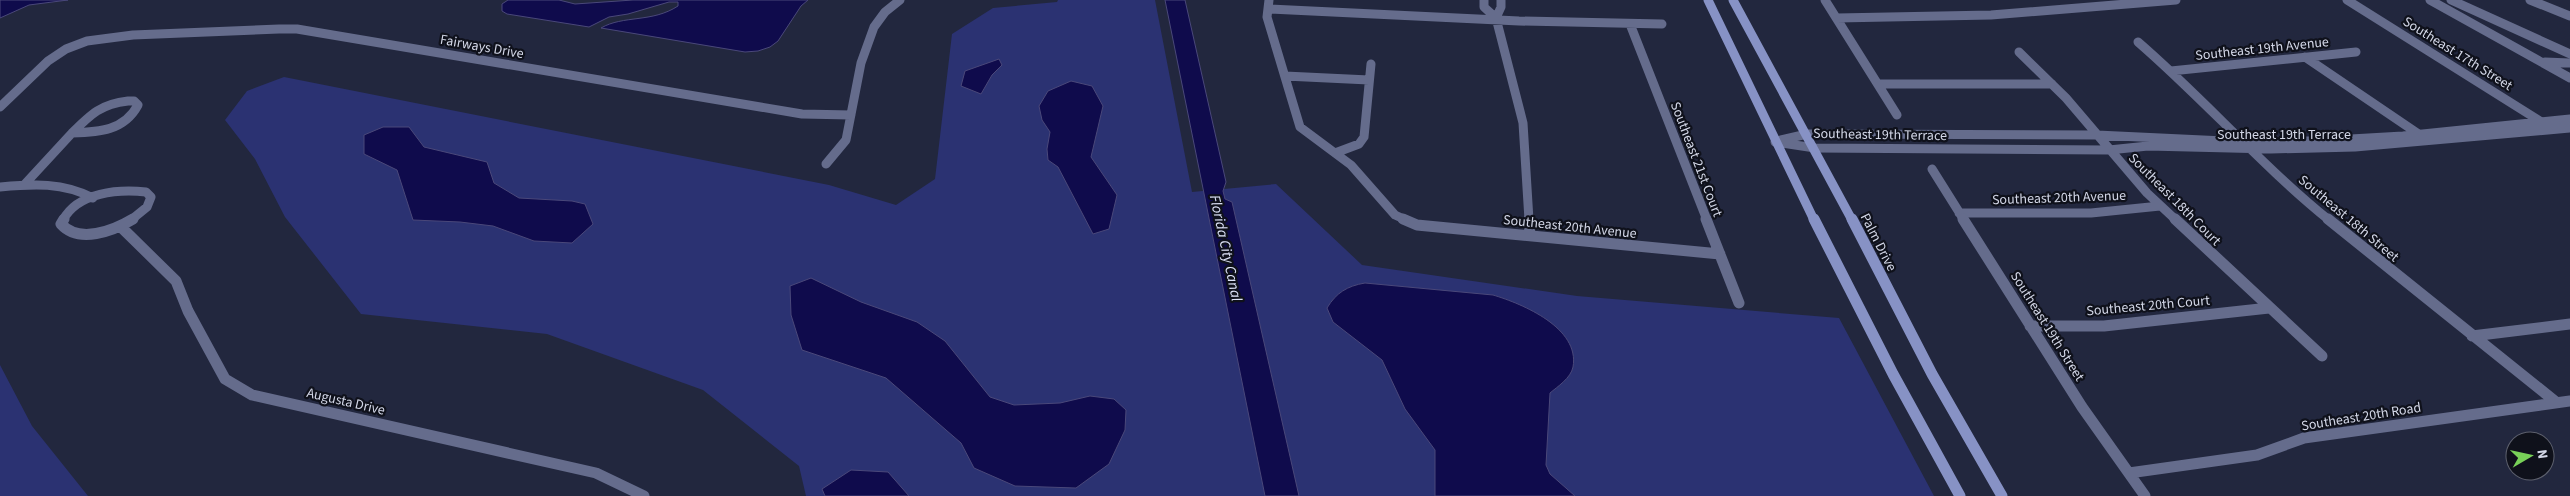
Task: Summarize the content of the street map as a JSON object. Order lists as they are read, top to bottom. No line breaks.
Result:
{"streets":{"main road":["Palm Drive"],"street":["Fairways Drive","Southeast 19th Avenue","Southeast 17th Street","Southeast 19th Terrace","Southeast 21st Court","Southeast 20th Avenue","Southeast 18th Court","Southeast 18th Street","Southeast 20th Court","Southeast 19th Street","Augusta Drive","Southeast 20th Road"]},"crossings":[["Southeast 19th Avenue","Southeast 18th Street"],["Southeast 17th Street","Southeast 19th Terrace"],["Southeast 19th Terrace","Southeast 18th Court"],["Southeast 19th Terrace","Southeast 18th Street"],["Southeast 19th Terrace","Palm Drive"],["Southeast 21st Court","Southeast 20th Avenue"],["Southeast 20th Avenue","Southeast 18th Court"],["Southeast 20th Avenue","Southeast 19th Street"],["Southeast 18th Court","Southeast 20th Court"],["Southeast 18th Street","Southeast 20th Road"],["Southeast 20th Court","Southeast 19th Street"],["Southeast 19th Street","Southeast 20th Road"]],"water":["Florida City Canal"],"north":"right"}
